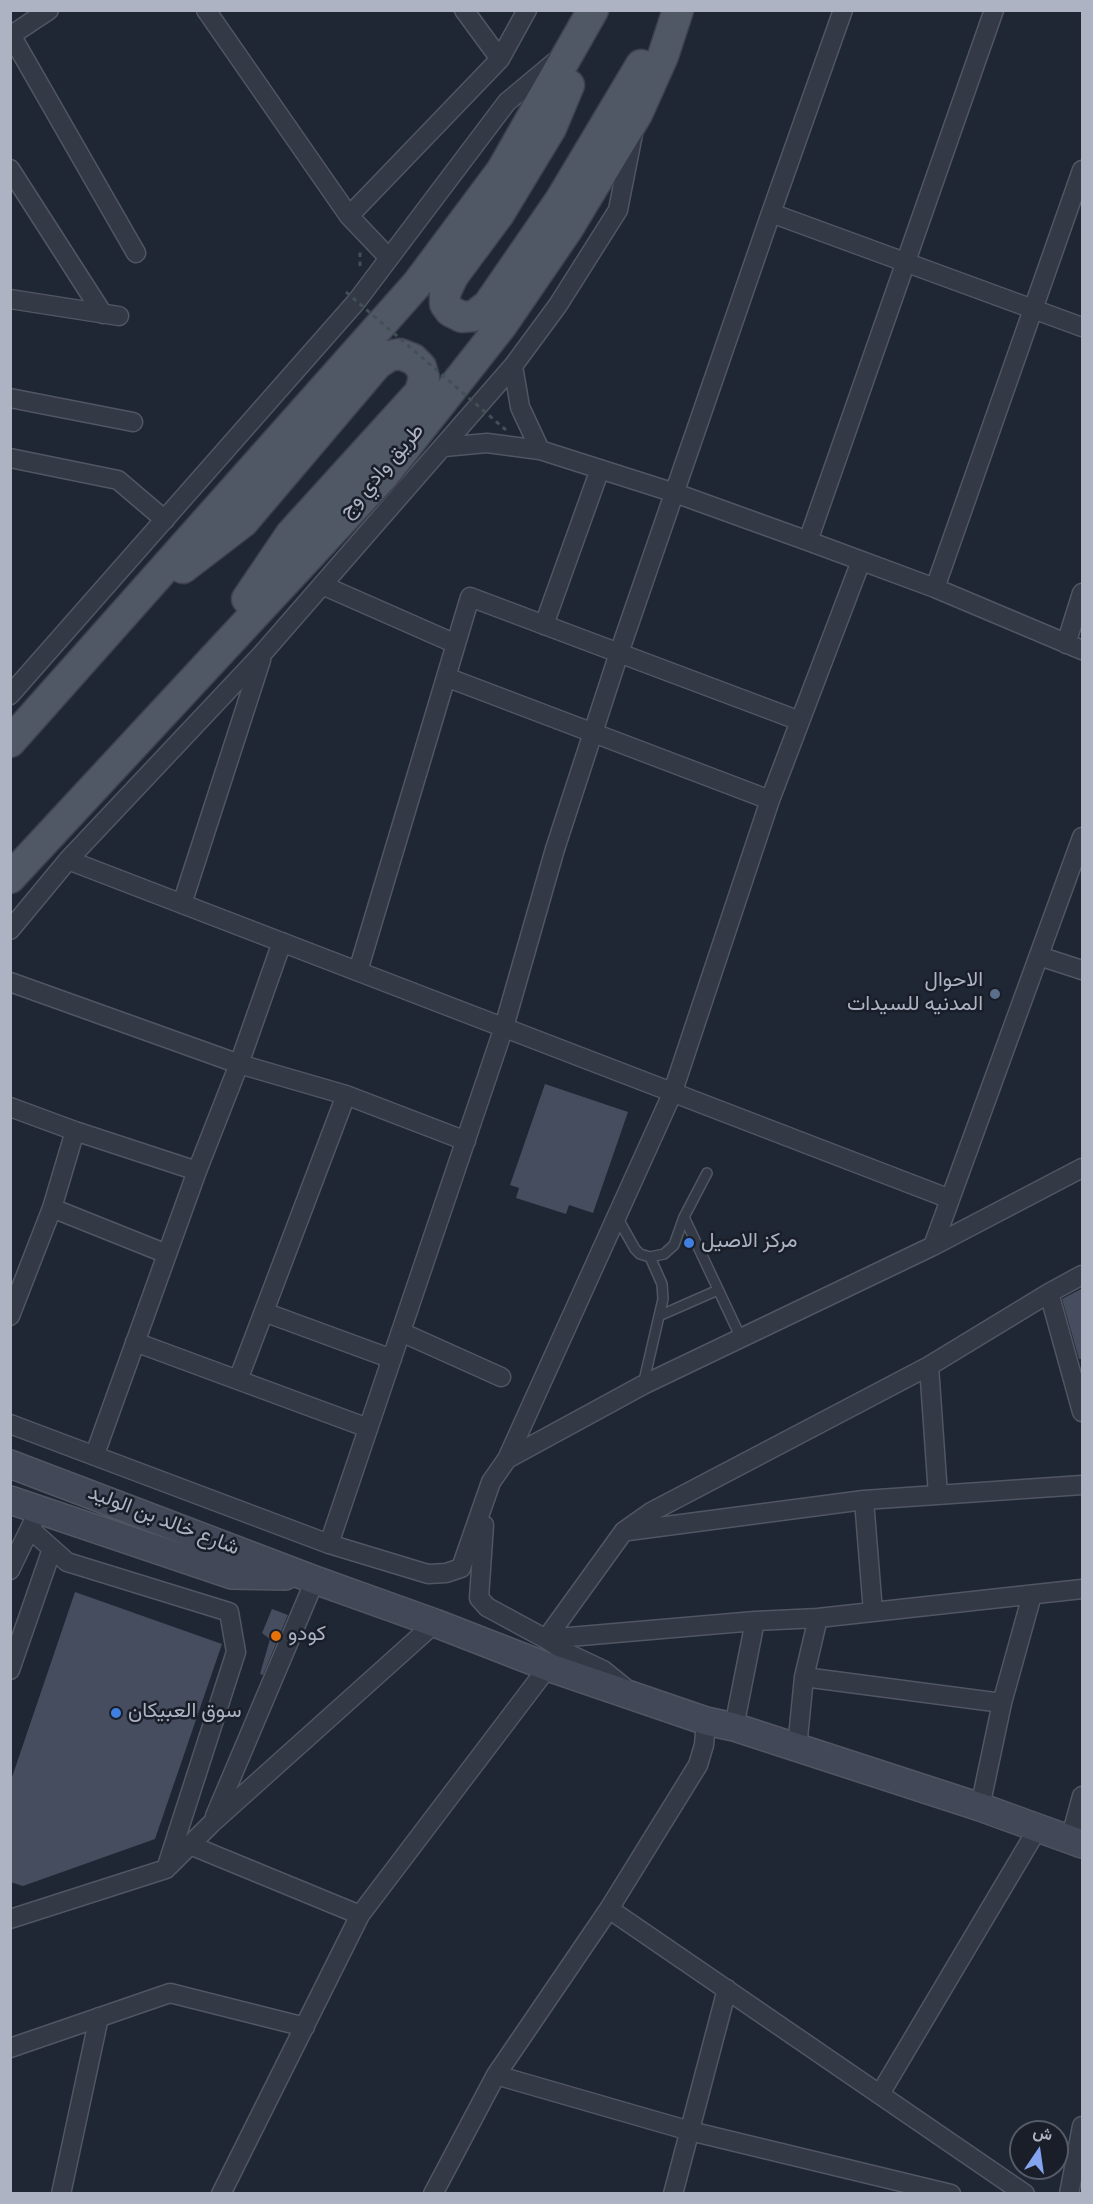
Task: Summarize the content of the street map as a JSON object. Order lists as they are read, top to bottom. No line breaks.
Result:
{"streets":{"main road":["طريق وادي وج"],"street":["شارع خالد بن الوليد"]},"places":["الاحوال المدنيه للسيدات","مركز الاصيل","كودو","سوق العبيكان"],"north":"top"}
